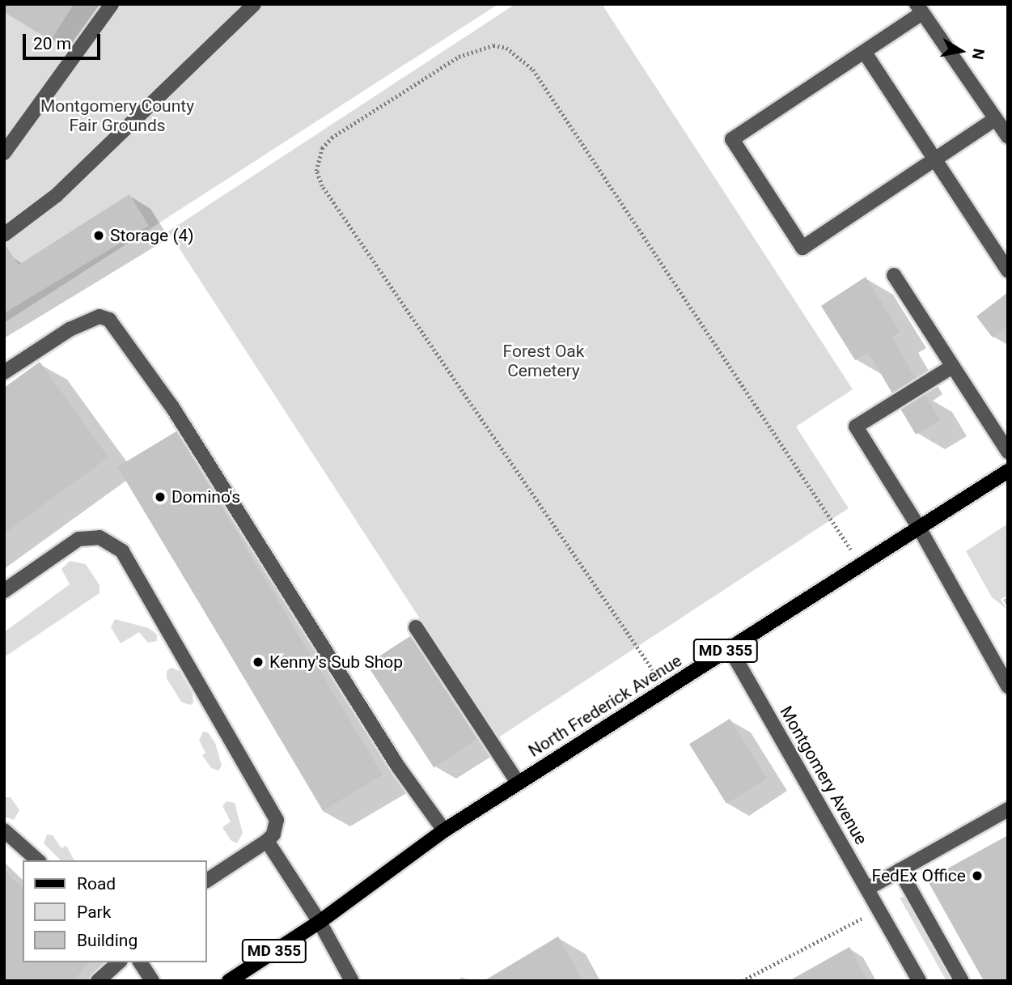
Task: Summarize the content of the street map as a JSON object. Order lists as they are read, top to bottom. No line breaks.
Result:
{"streets":{"main road":["MD 355","North Frederick Avenue"],"street":["Montgomery Avenue"]},"crossings":[["North Frederick Avenue","Montgomery Avenue"]],"parks":["Montgomery County Fair Grounds","Forest Oak Cemetery"],"places":["Storage (4)","Domino's","Kenny's Sub Shop","FedEx Office"],"legend":["Road","Park","Building"],"scale_bar":"20 m","north":"right"}
